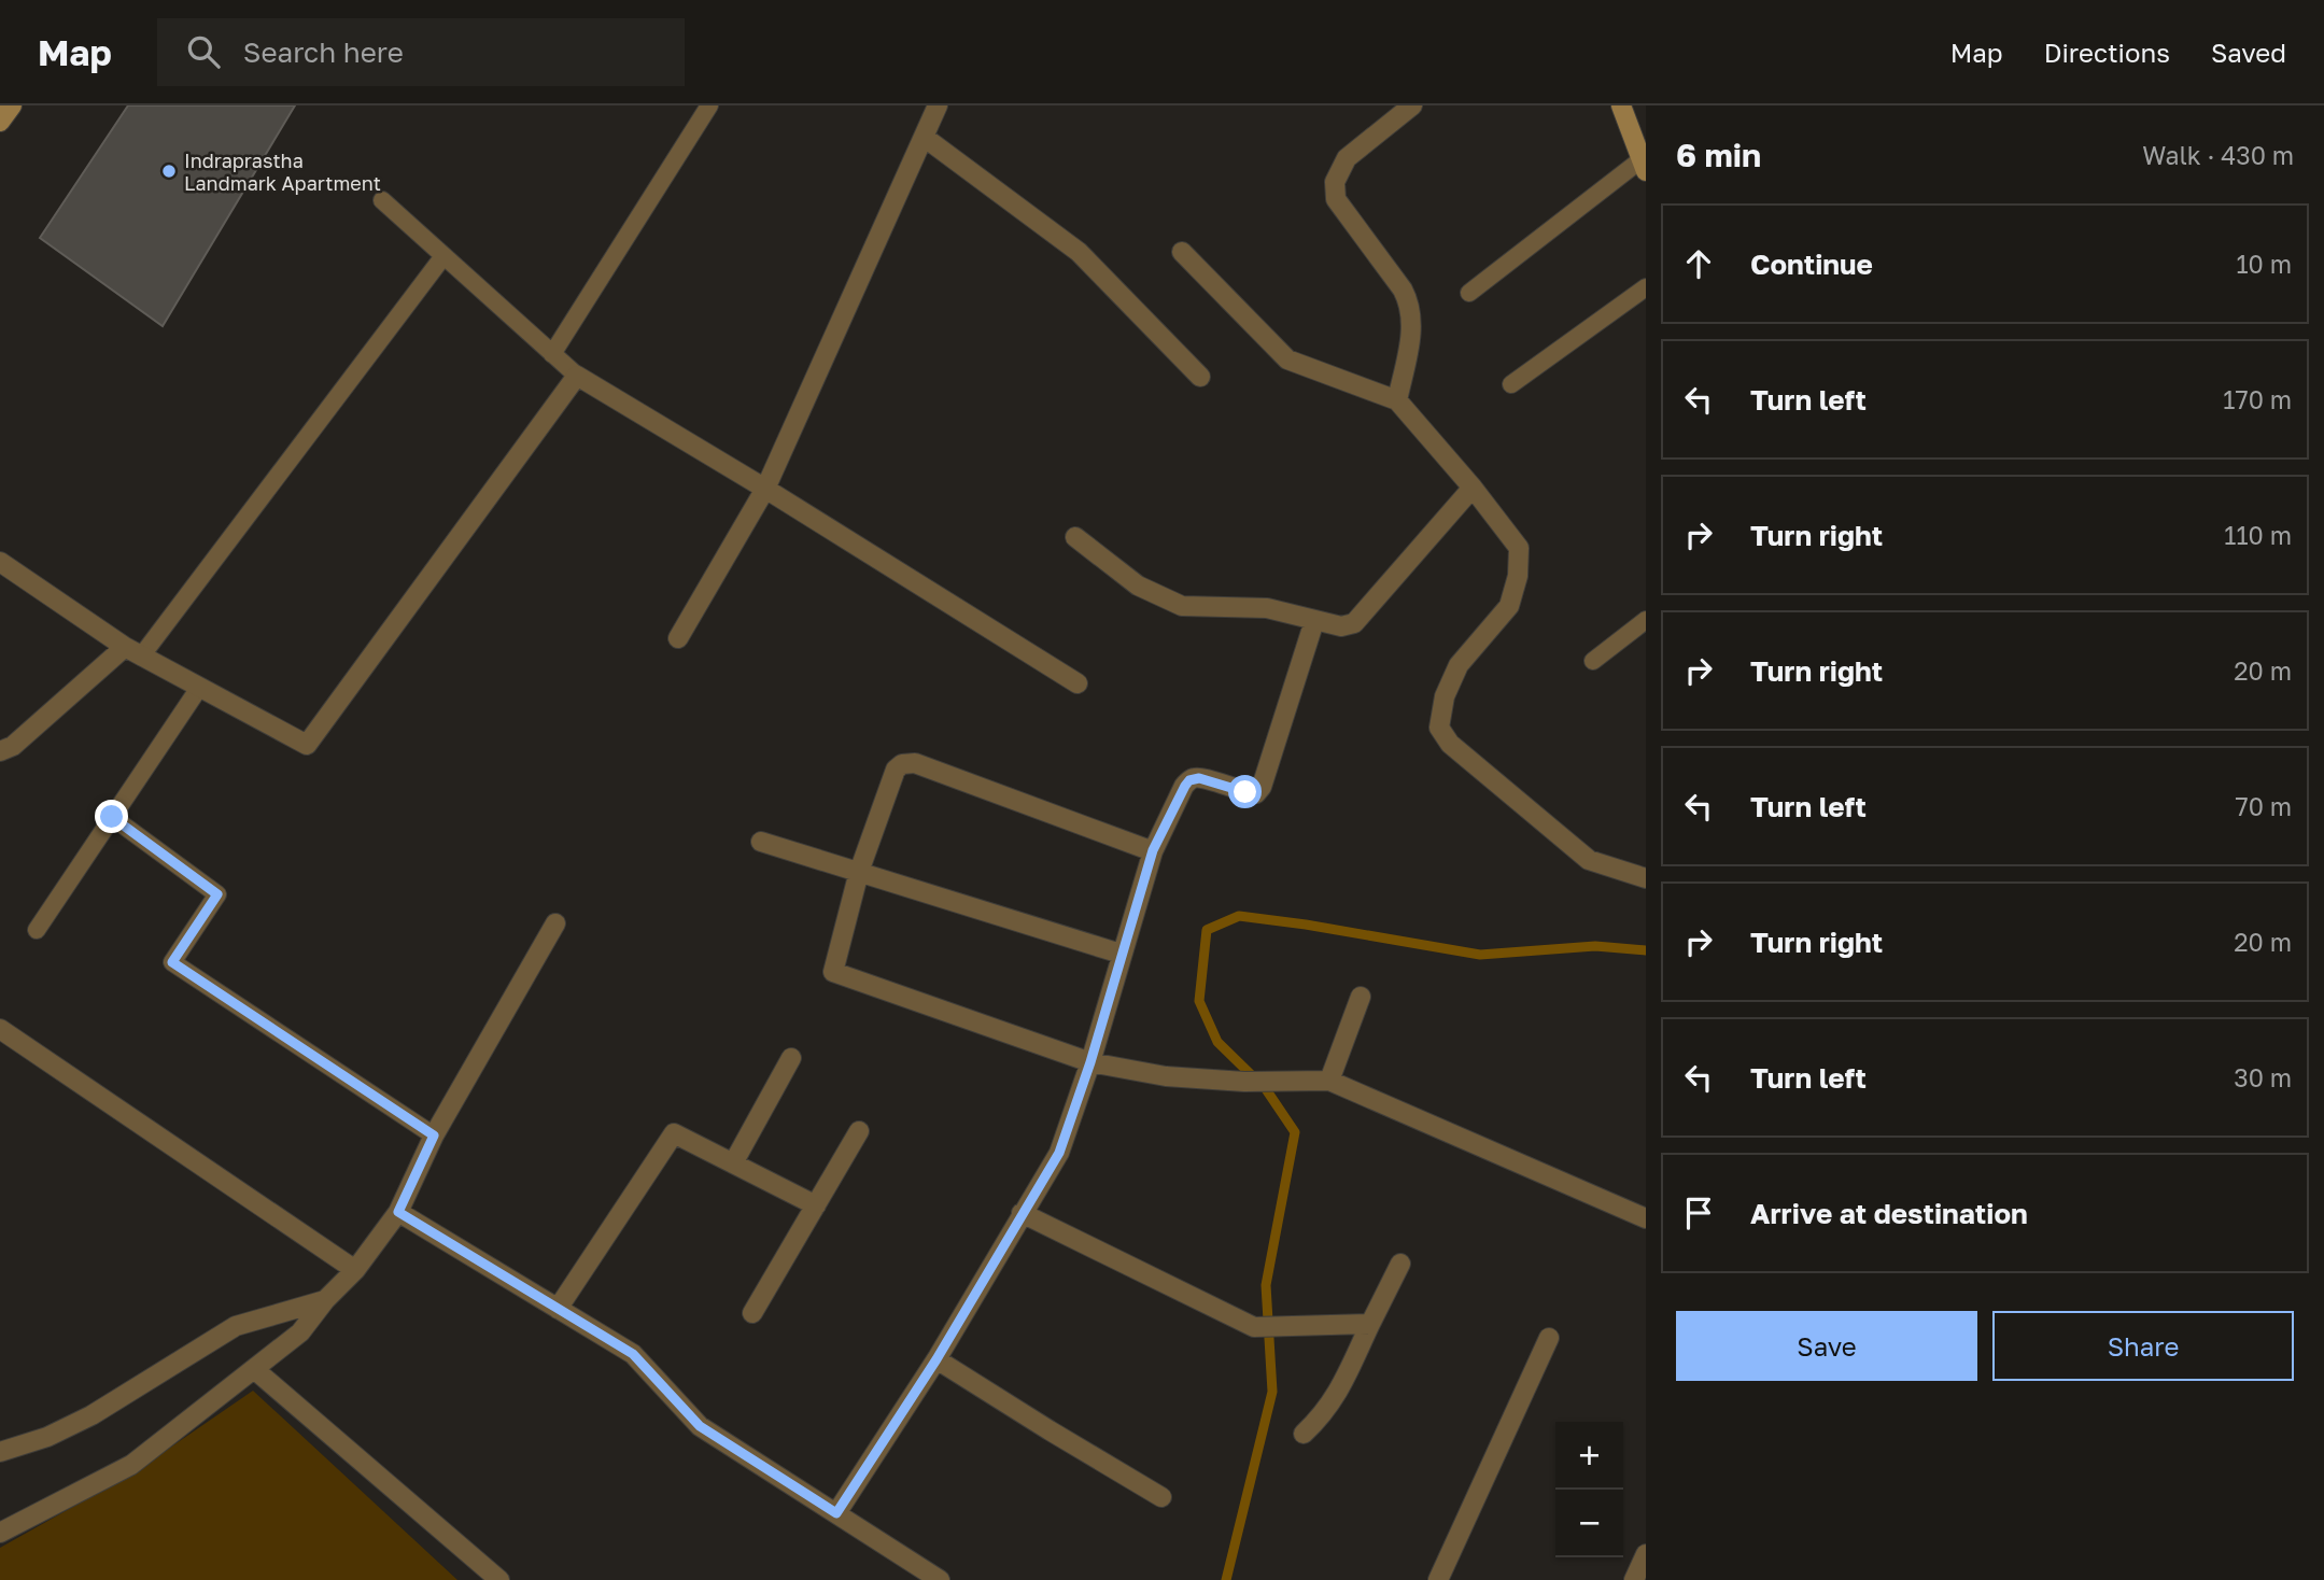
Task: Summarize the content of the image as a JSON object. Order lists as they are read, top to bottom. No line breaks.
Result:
{"places":["Indraprastha Landmark Apartment"],"page":{"header":"Map","search":"Search here","nav":["Map","Directions","Saved"],"heading":["6 min","Walk · 430 m"],"list":[["Continue","10 m"],["Turn left","170 m"],["Turn right","110 m"],["Turn right","20 m"],["Turn left","70 m"],["Turn right","20 m"],["Turn left","30 m"],"Arrive at destination"],"buttons":["Save","Share"],"map_buttons":["+","−"]}}
